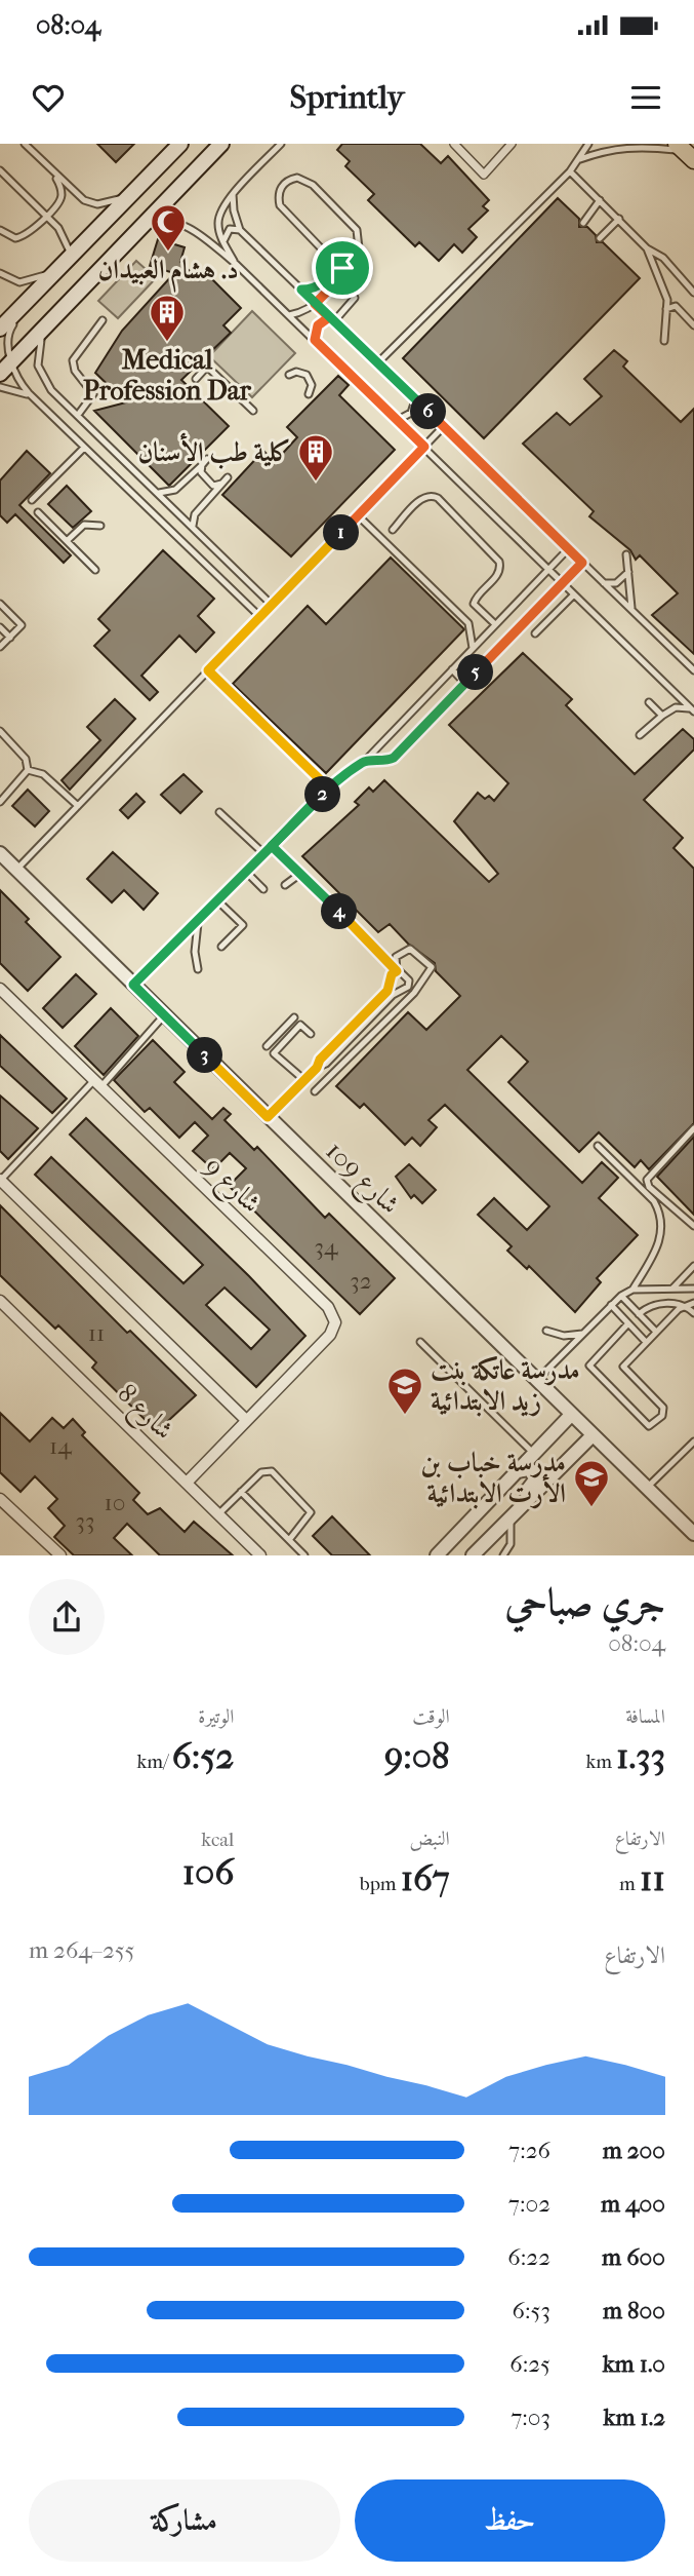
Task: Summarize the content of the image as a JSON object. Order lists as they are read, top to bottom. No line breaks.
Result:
{"streets":{"street":["شارع 109","شارع 9","شارع 8"]},"crossings":[["شارع 9","شارع 8"]],"places":{"mosque":["د. هشام العبيدان"],"building":["Medical Profession Dar","كلية طب الأسنان"],"school or university":["مدرسة عاتكة بنت زيد الابتدائية","مدرسة خباب بن الأرت الابتدائية"]},"house_numbers":["34","32","11","14","10","33"],"page":{"status":"08:04","header":"Sprintly","pins":["6","1","5","2","4","3"],"heading":["جري صباحي","08:04"],"stats":[["المسافة","1.33 km"],["الوقت","9:08"],["الوتيرة","6:52 /km"],["الارتفاع","11 m"],["النبض","167 bpm"],["kcal","106"]],"chart":["الارتفاع","255–264 m"],"list":[{"name":"200 m","note":"7:26"},{"name":"400 m","note":"7:02"},{"name":"600 m","note":"6:22"},{"name":"800 m","note":"6:53"},{"name":"1.0 km","note":"6:25"},{"name":"1.2 km","note":"7:03"}],"buttons":["حفظ","مشاركة"]}}
